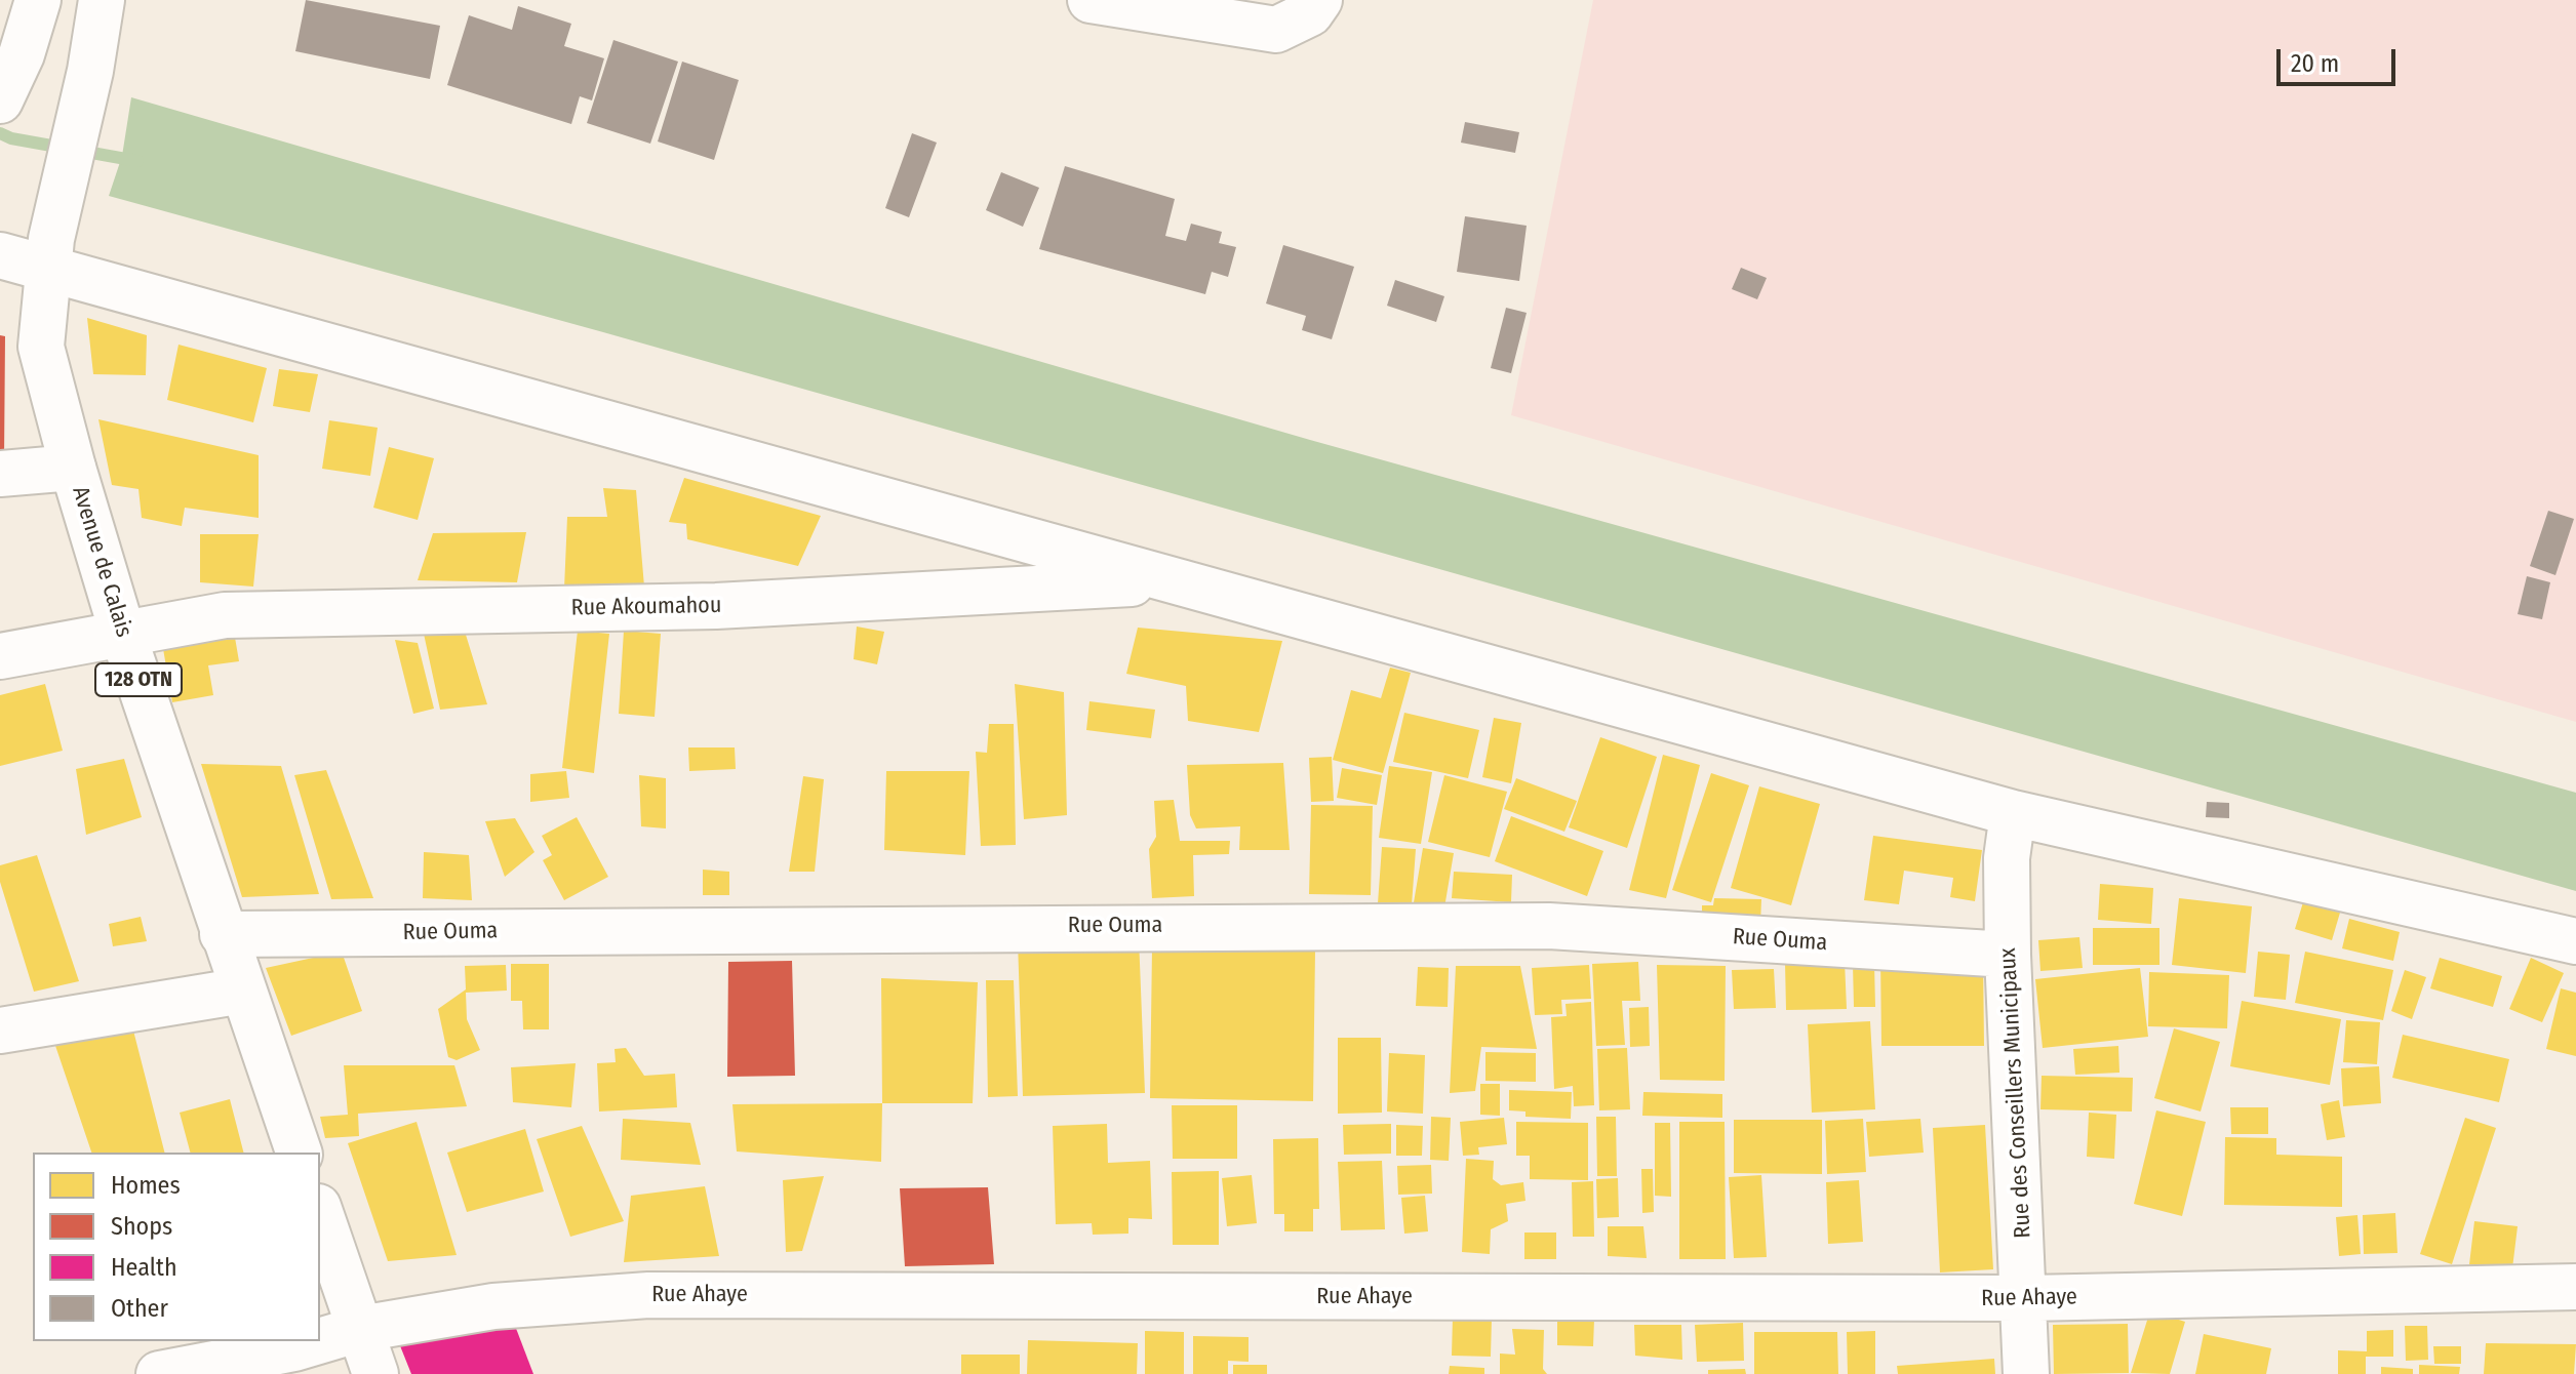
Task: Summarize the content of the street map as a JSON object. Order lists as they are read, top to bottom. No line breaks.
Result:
{"streets":{"main road":["Avenue de Calais","Rue Akoumahou","128 OTN","Rue Ouma","Rue des Conseillers Municipaux","Rue Ahaye"]},"crossings":[["Avenue de Calais","Rue Akoumahou"],["Avenue de Calais","Rue Ouma"],["Rue Ouma","Rue des Conseillers Municipaux"],["Rue des Conseillers Municipaux","Rue Ahaye"]],"legend":["Homes","Shops","Health","Other"],"scale_bar":"20 m"}
